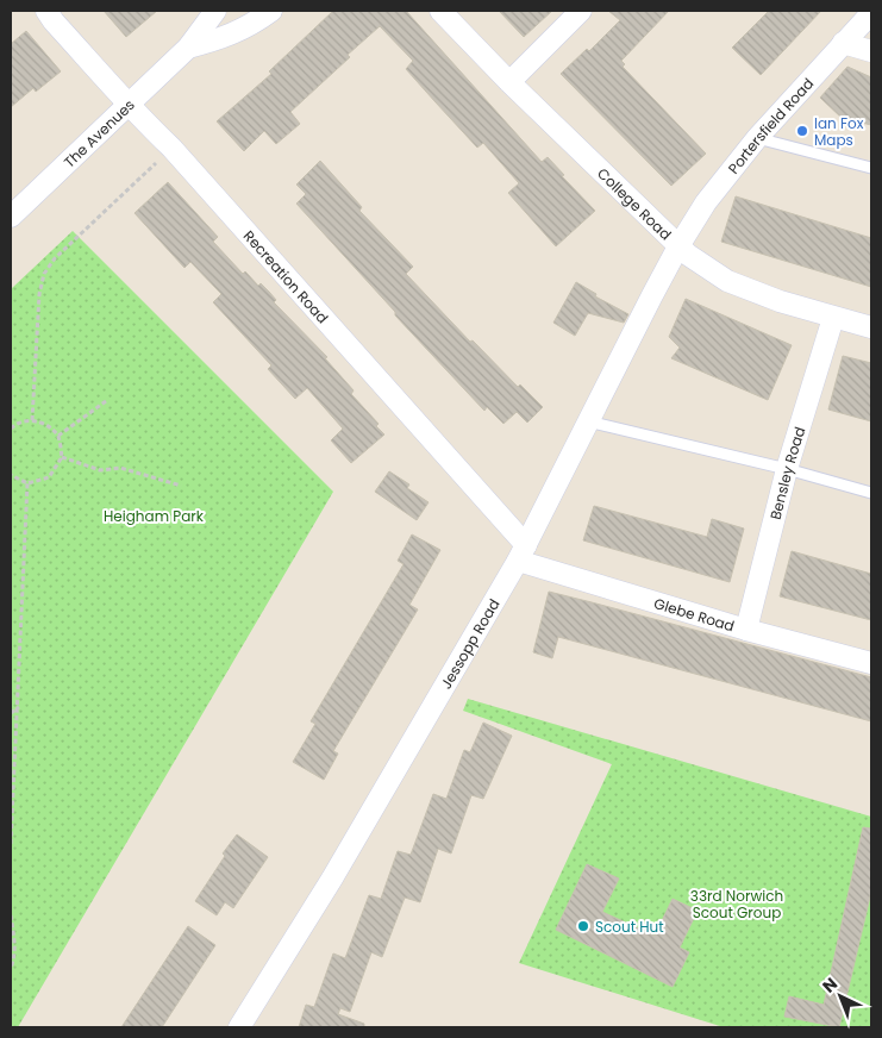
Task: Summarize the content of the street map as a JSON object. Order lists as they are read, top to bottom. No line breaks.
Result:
{"streets":{"street":["Portersfield Road","The Avenues","College Road","Recreation Road","Bensley Road","Glebe Road","Jessopp Road"]},"crossings":[["Portersfield Road","College Road"],["Portersfield Road","Jessopp Road"],["The Avenues","Recreation Road"],["College Road","Bensley Road"],["College Road","Jessopp Road"],["Recreation Road","Glebe Road"],["Recreation Road","Jessopp Road"],["Bensley Road","Glebe Road"],["Glebe Road","Jessopp Road"]],"parks":["Heigham Park","33rd Norwich Scout Group"],"places":["Ian Fox Maps","Scout Hut"],"north":"top left"}
